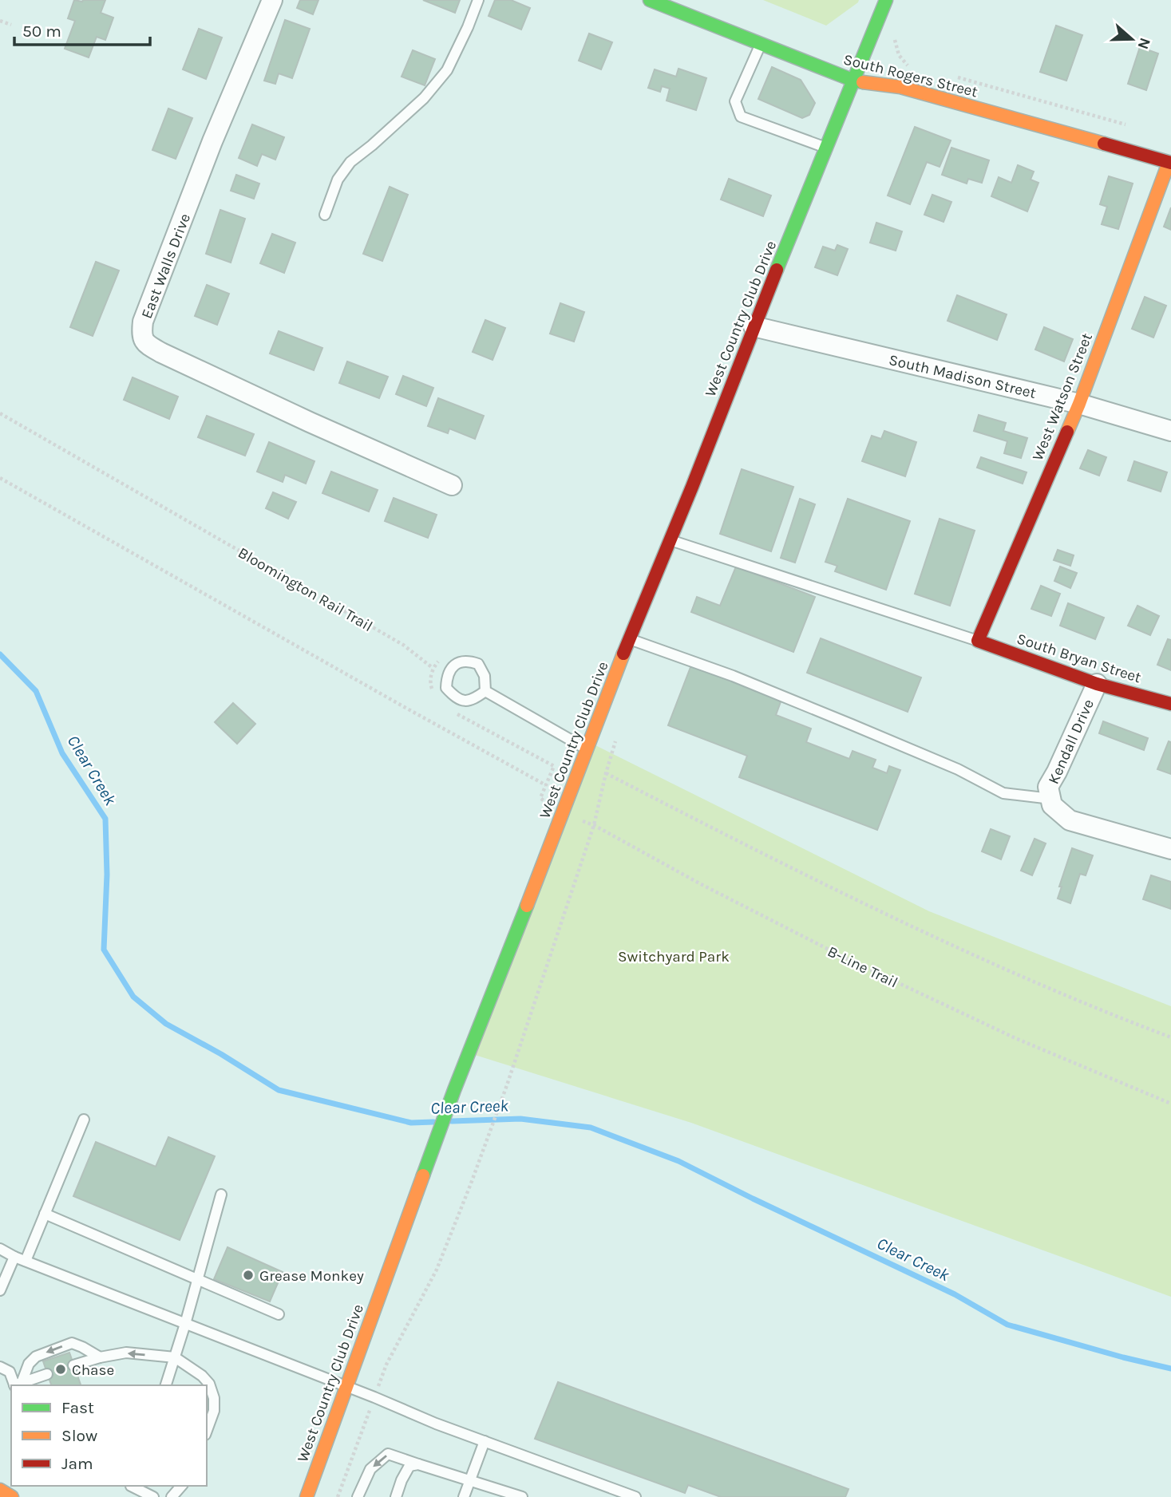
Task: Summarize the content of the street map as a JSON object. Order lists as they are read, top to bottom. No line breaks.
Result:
{"streets":{"main road":["South Rogers Street","West Country Club Drive","West Watson Street","South Bryan Street"],"street":["East Walls Drive","South Madison Street","Kendall Drive"],"path":["Bloomington Rail Trail","B-Line Trail"]},"crossings":[["South Rogers Street","West Country Club Drive"],["South Rogers Street","West Watson Street"],["West Country Club Drive","South Madison Street"],["West Country Club Drive","B-Line Trail"],["South Madison Street","West Watson Street"],["West Watson Street","South Bryan Street"],["South Bryan Street","Kendall Drive"]],"water":["Clear Creek"],"parks":["Switchyard Park"],"places":["Grease Monkey","Chase"],"legend":["Fast","Slow","Jam"],"scale_bar":"50 m","north":"right"}
